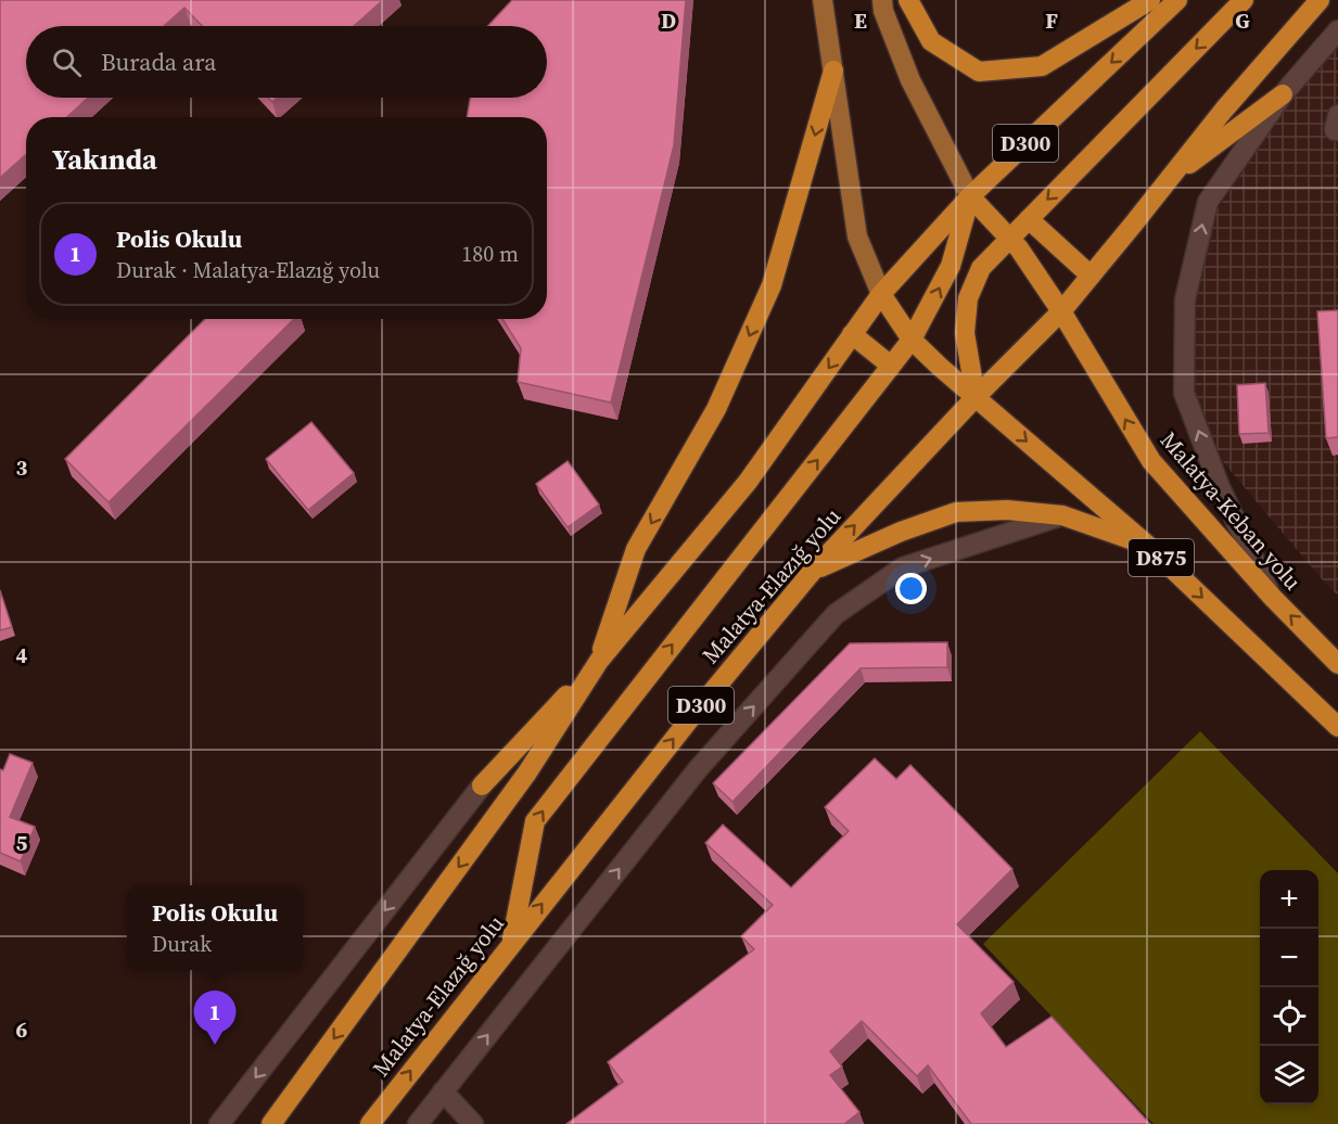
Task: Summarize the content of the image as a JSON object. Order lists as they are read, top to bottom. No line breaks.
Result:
{"streets":{"highway":["D300","Malatya-Keban yolu","D875","Malatya-Elazığ yolu"]},"crossings":[["D300","Malatya-Keban yolu"],["D300","Malatya-Elazığ yolu"],["Malatya-Keban yolu","Malatya-Elazığ yolu"],["D875","Malatya-Elazığ yolu"]],"page":{"search":"Burada ara","heading":"Yakında","list":[{"mark":"1","name":"Polis Okulu","note":"Durak · Malatya-Elazığ yolu","value":"180 m"}],"map_buttons":["+","−"],"popup":["Polis Okulu","Durak"],"pins":"1"},"grid":{"columns":["D","E","F","G"],"rows":["3","4","5","6"]}}
